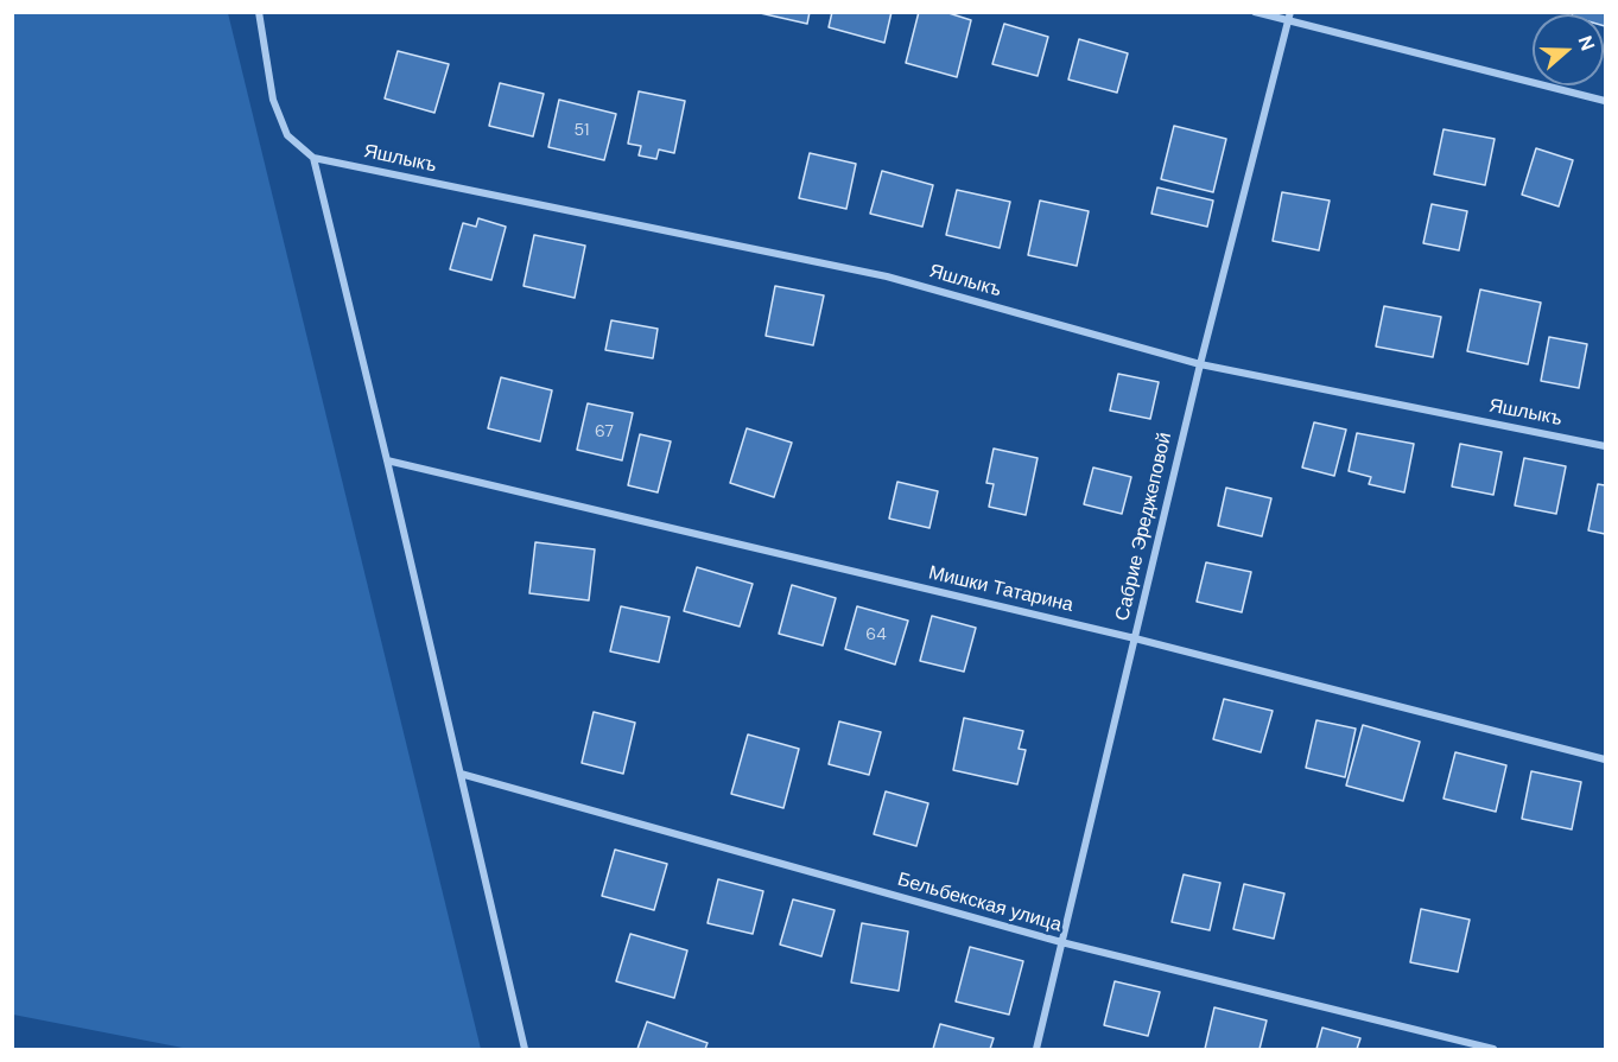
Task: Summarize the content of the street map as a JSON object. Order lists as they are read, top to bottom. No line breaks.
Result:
{"streets":{"street":["Яшлыкъ","Сабрие Эреджеповой","Мишки Татарина","Бельбекская улица"]},"crossings":[["Яшлыкъ","Сабрие Эреджеповой"],["Сабрие Эреджеповой","Мишки Татарина"],["Сабрие Эреджеповой","Бельбекская улица"]],"house_numbers":["51","67","64"],"north":"right"}
